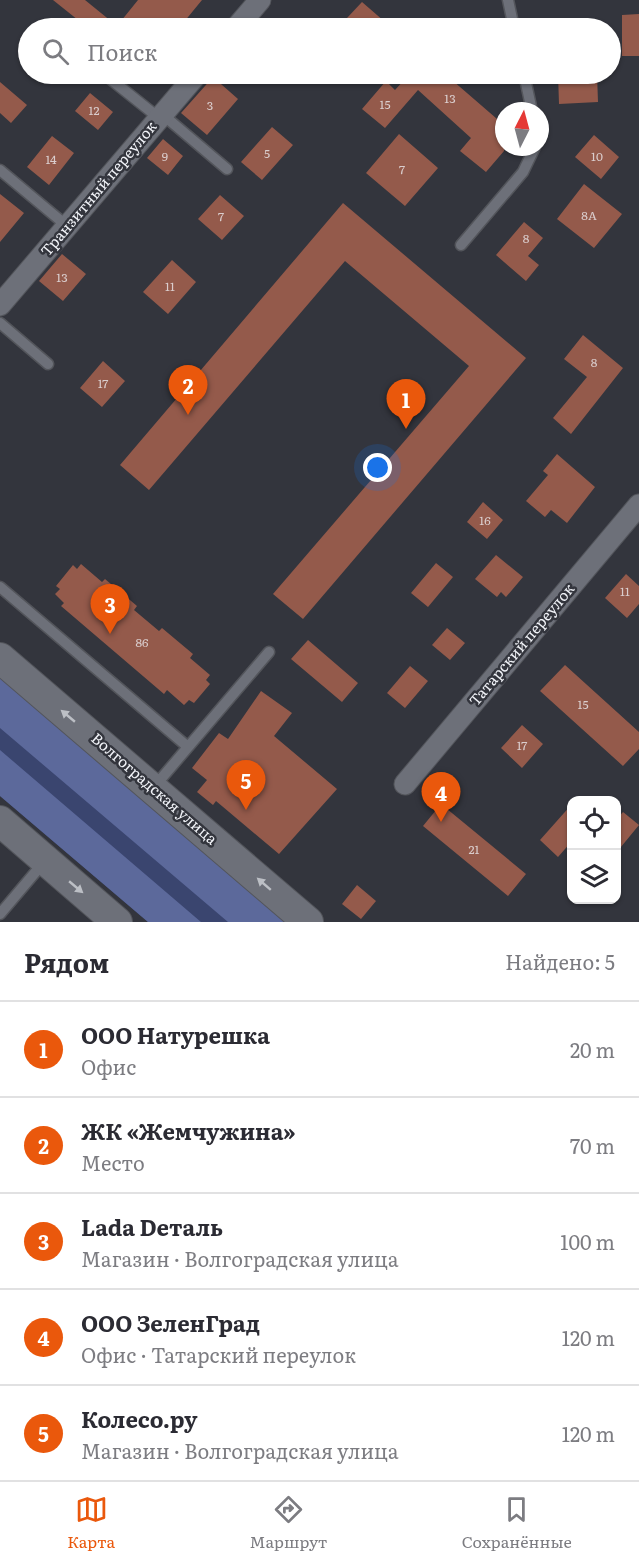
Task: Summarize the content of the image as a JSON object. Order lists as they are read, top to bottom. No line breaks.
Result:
{"streets":{"street":["Транзитный переулок","Татарский переулок","Волгоградская улица"]},"house_numbers":["13","15","3","12","5","9","10","14","7","8А","7","8","13","11","8","17","16","11","86","15","17","21"],"north":"top","page":{"search":"Поиск","pins":["2","1","3","5","4"],"heading":["Рядом","Найдено: 5"],"list":[{"mark":"1","name":"ООО Натурешка","note":"Офис","value":"20 m"},{"mark":"2","name":"ЖК «Жемчужина»","note":"Место","value":"70 m"},{"mark":"3","name":"Lada Dеталь","note":"Магазин · Волгоградская улица","value":"100 m"},{"mark":"4","name":"ООО ЗеленГрад","note":"Офис · Татарский переулок","value":"120 m"},{"mark":"5","name":"Колесо.ру","note":"Магазин · Волгоградская улица","value":"120 m"}],"nav":["Карта","Маршрут","Сохранённые"]}}
